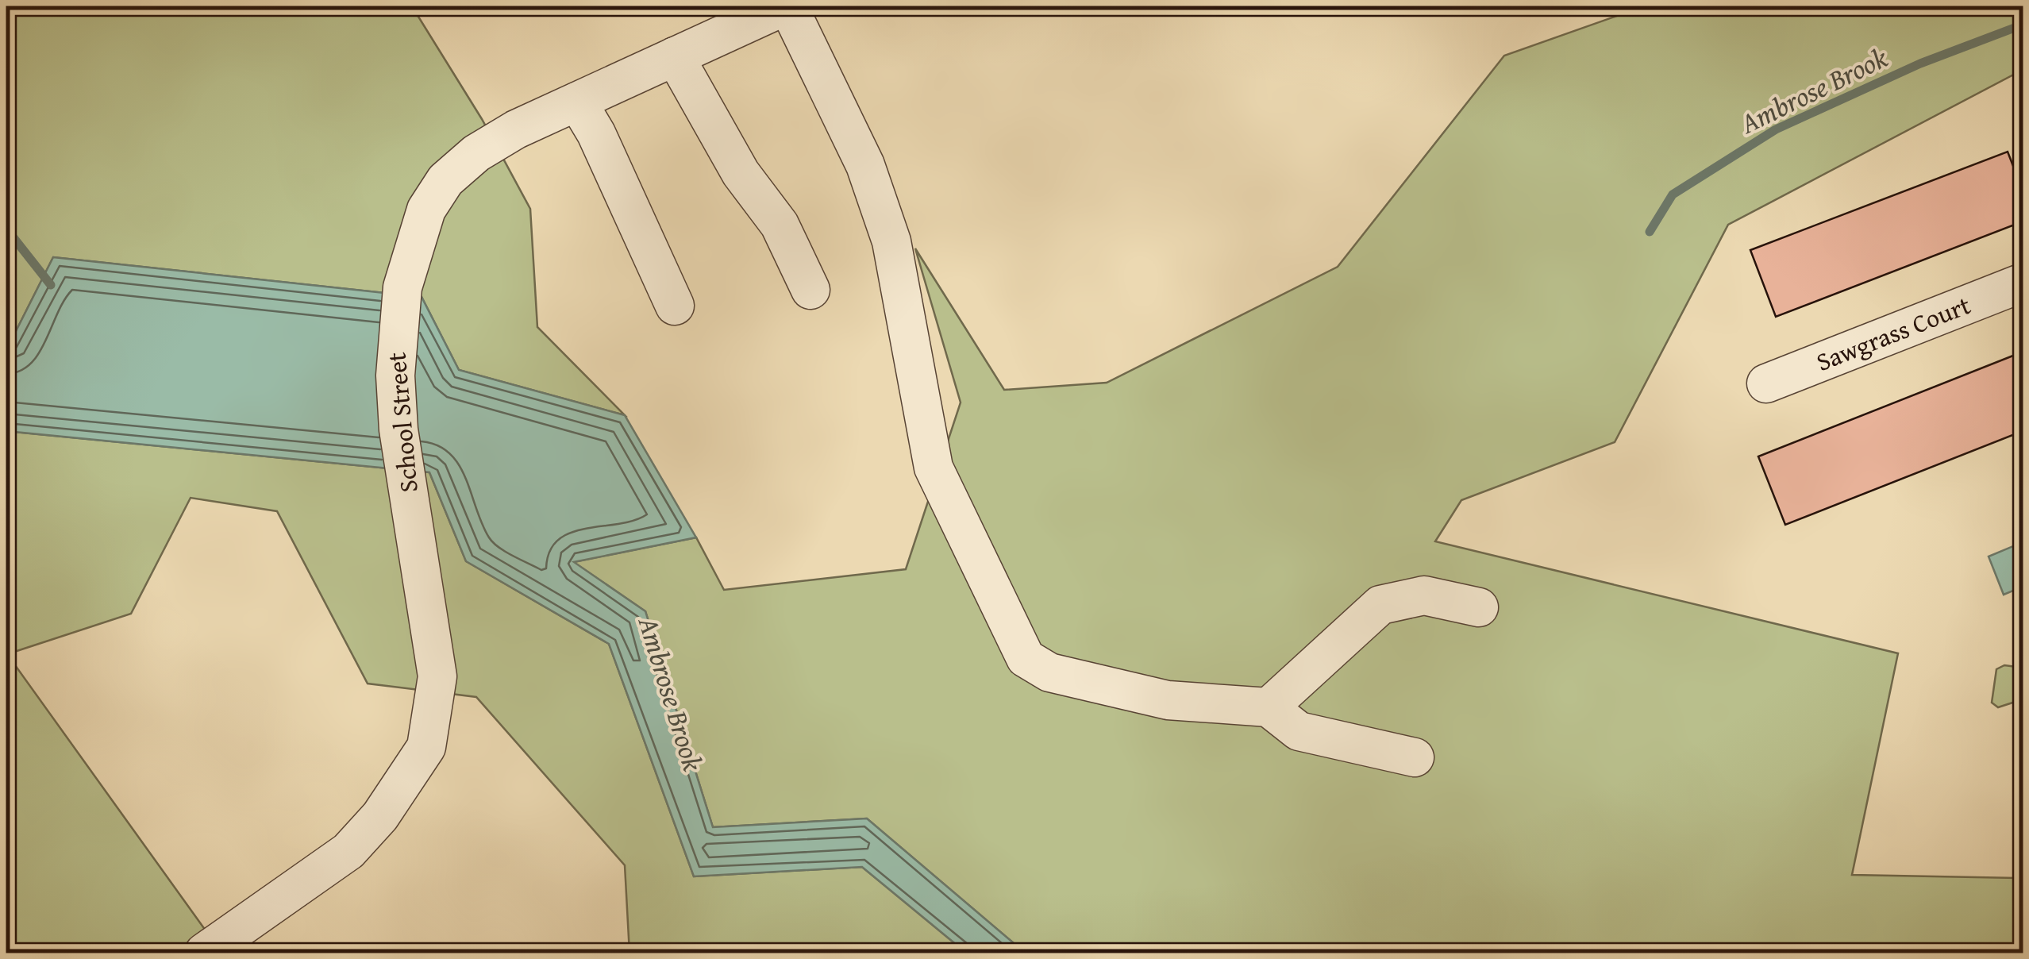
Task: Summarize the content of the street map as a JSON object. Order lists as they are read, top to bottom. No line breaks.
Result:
{"streets":{"street":["Sawgrass Court","School Street"]},"water":["Ambrose Brook"]}
